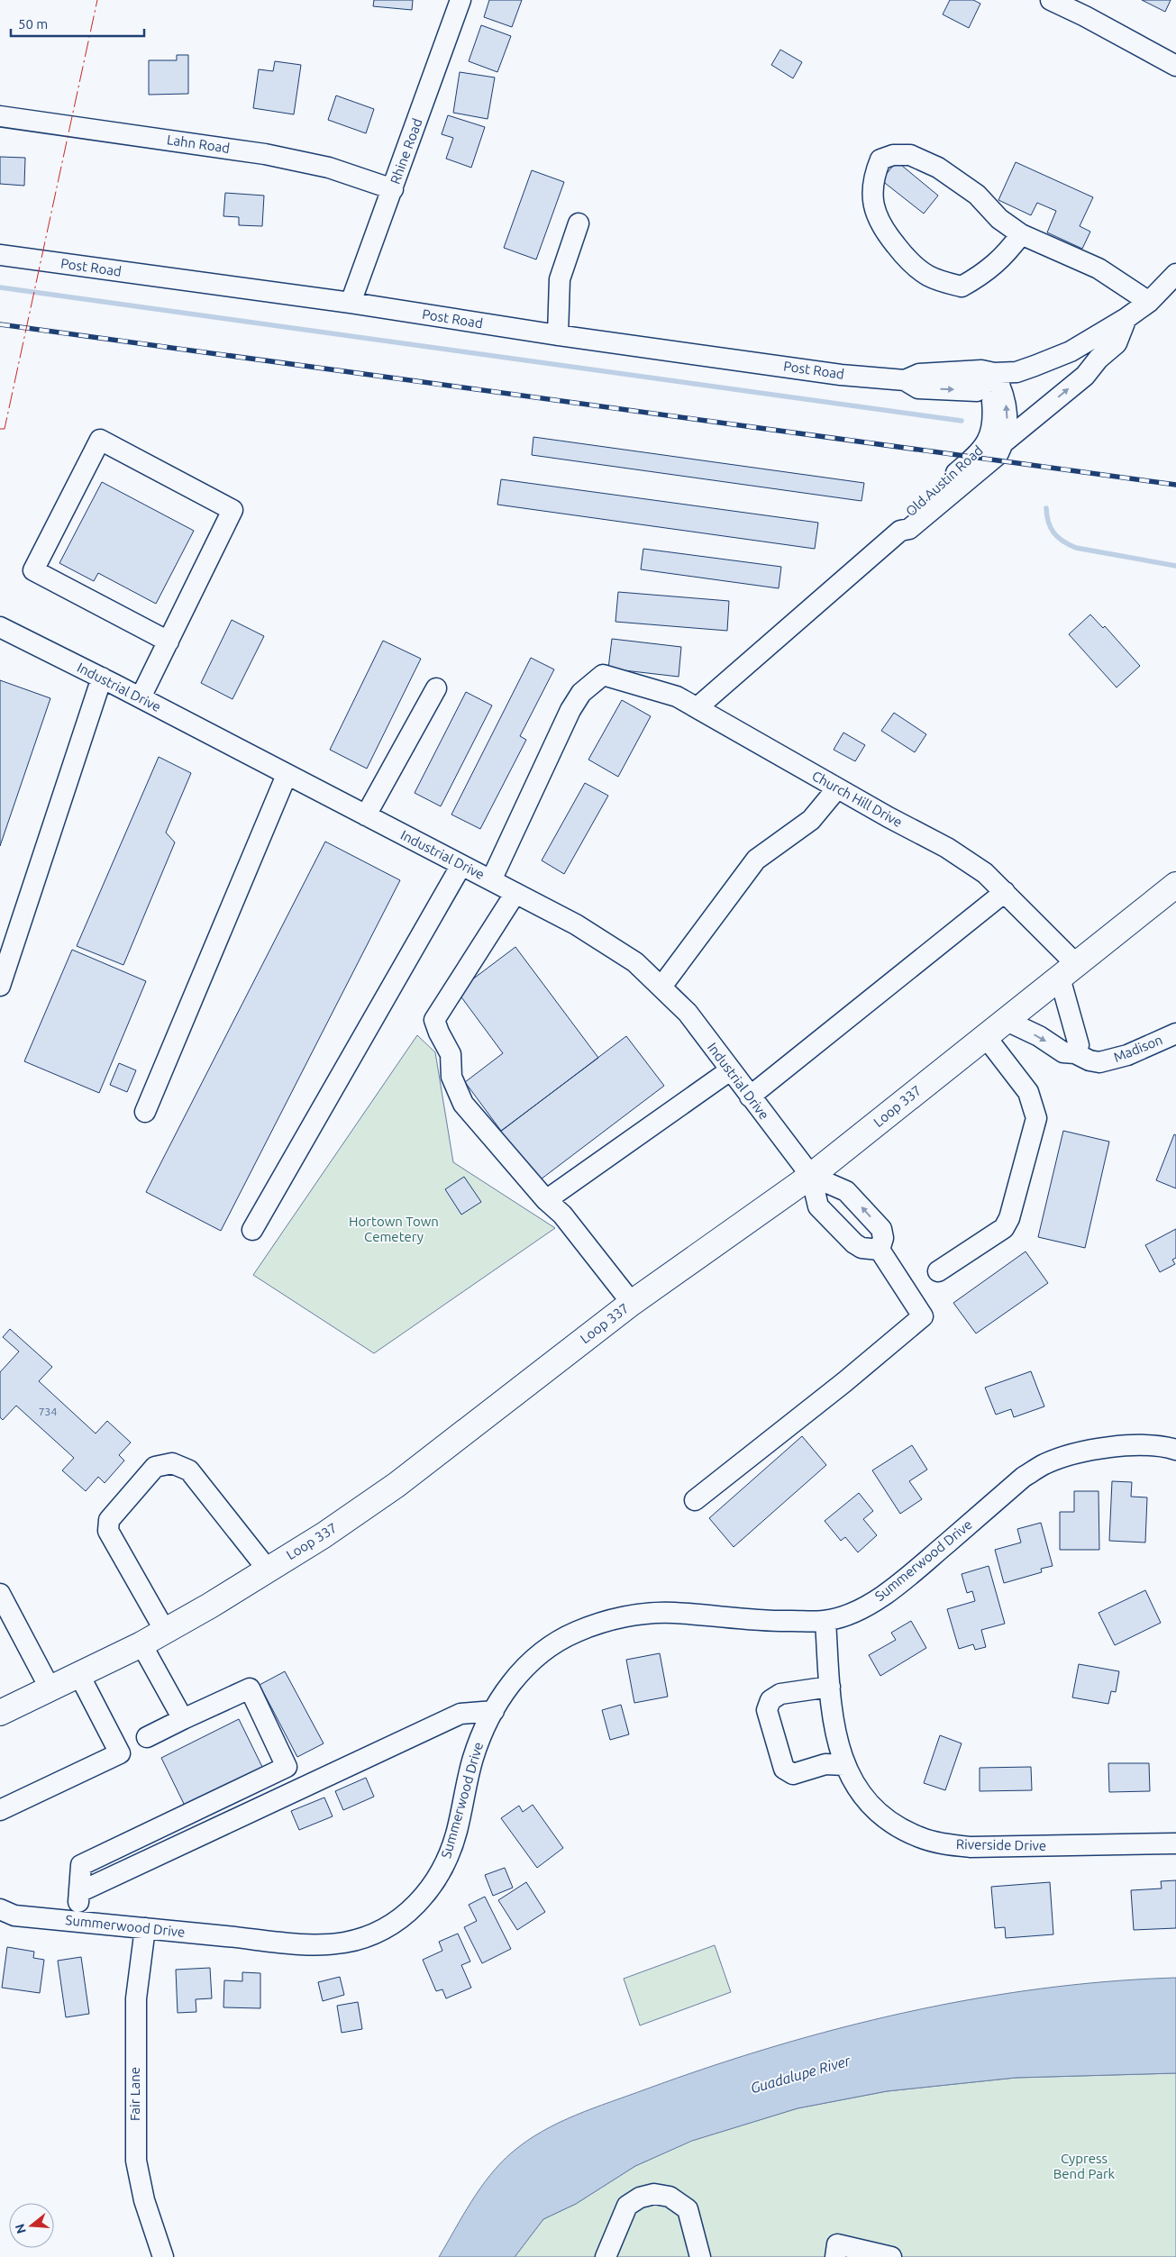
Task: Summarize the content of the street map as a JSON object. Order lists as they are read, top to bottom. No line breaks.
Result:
{"streets":{"main road":["Loop 337"],"street":["Lahn Road","Rhine Road","Post Road","Old Austin Road","Industrial Drive","Church Hill Drive","Madison","Summerwood Drive","Riverside Drive","Fair Lane"]},"crossings":[["Lahn Road","Rhine Road"],["Rhine Road","Post Road"],["Post Road","Old Austin Road"],["Old Austin Road","Church Hill Drive"],["Industrial Drive","Church Hill Drive"],["Industrial Drive","Loop 337"],["Madison","Loop 337"],["Summerwood Drive","Riverside Drive"],["Summerwood Drive","Fair Lane"]],"one_way":["Madison"],"water":["Guadalupe River"],"parks":["Hortown Town Cemetery","Cypress Bend Park"],"house_numbers":["734"],"scale_bar":"50 m","north":"left"}
